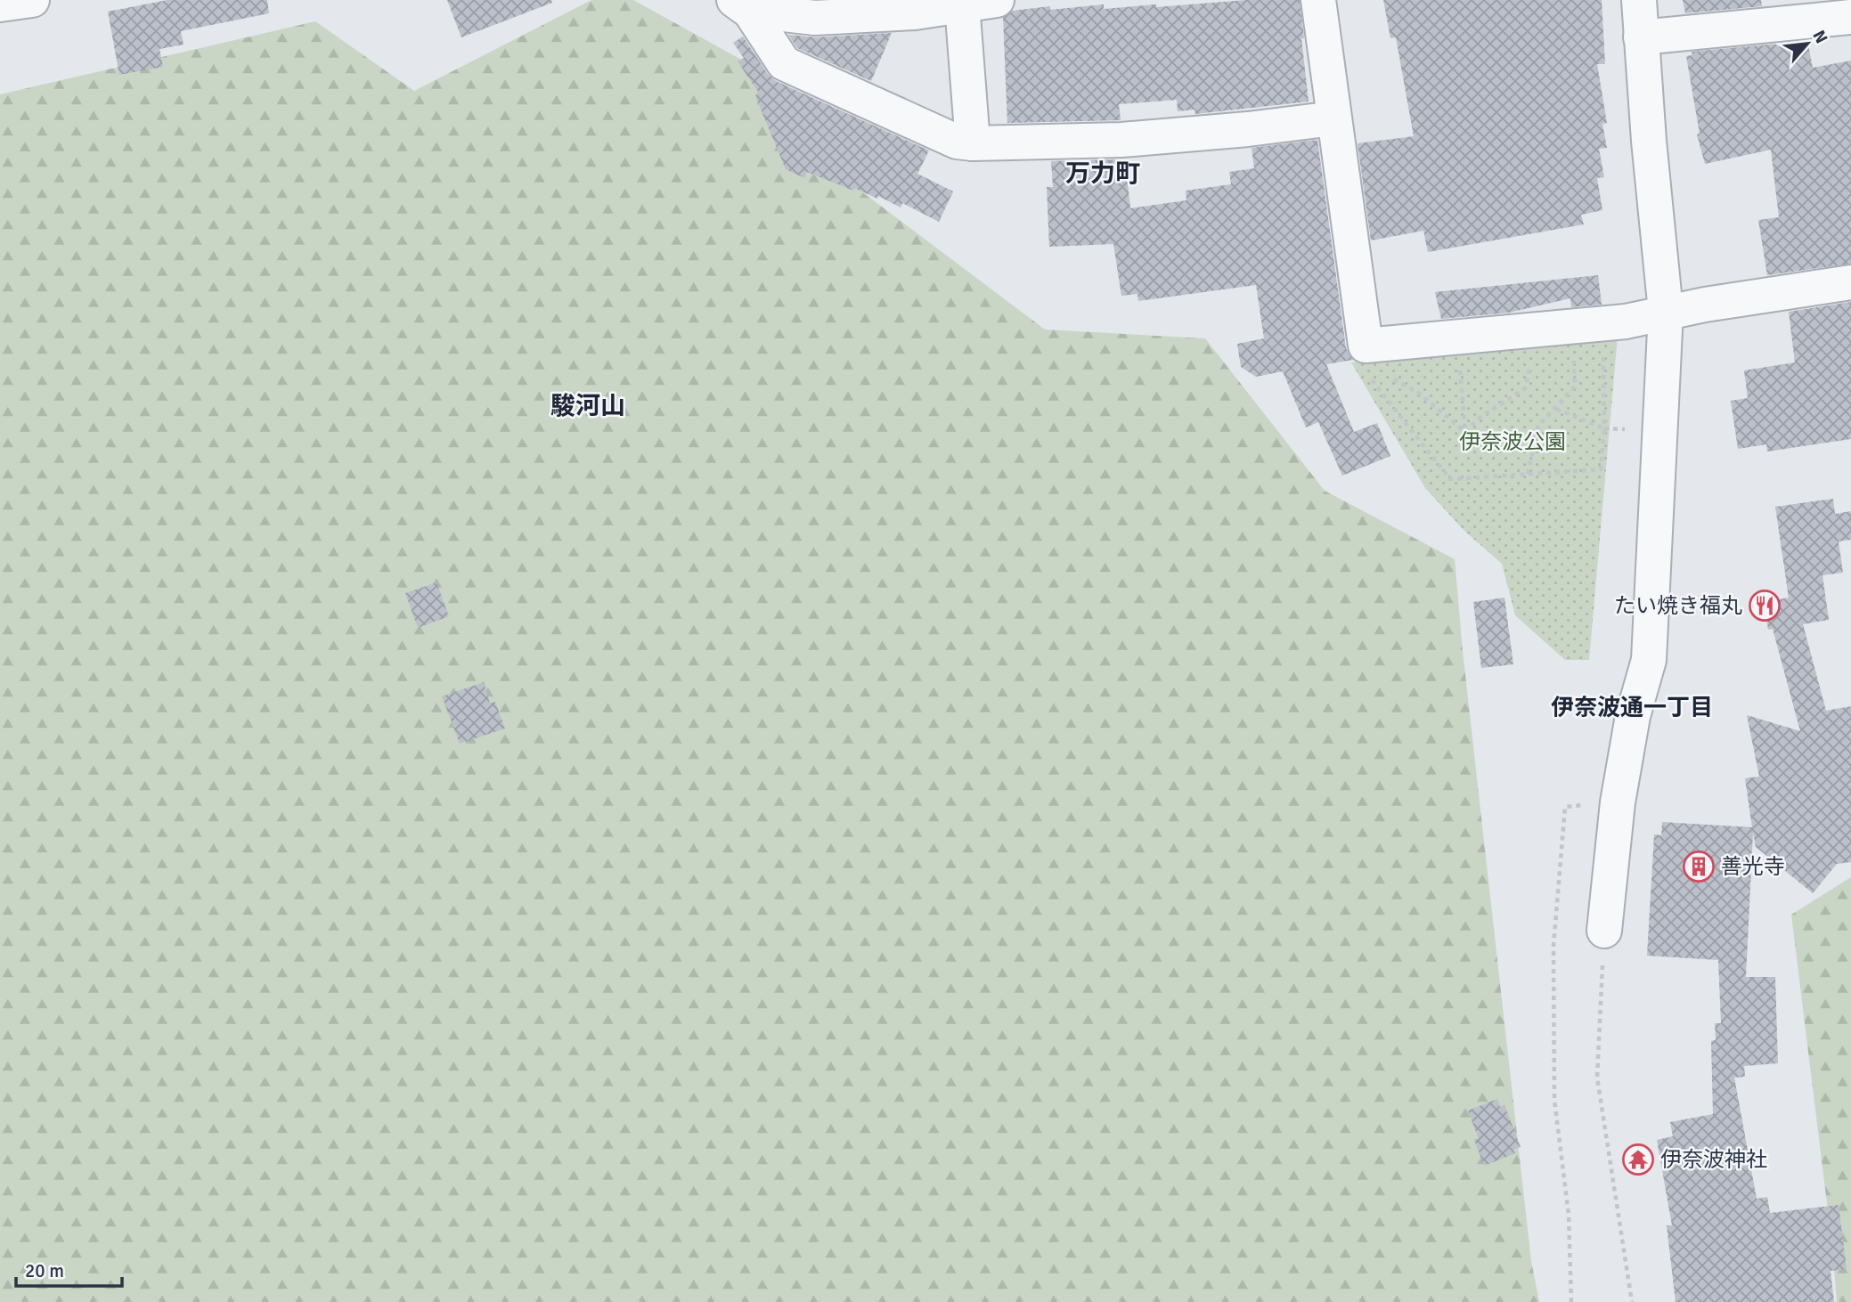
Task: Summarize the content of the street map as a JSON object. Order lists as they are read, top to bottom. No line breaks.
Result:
{"districts":["万力町","駿河山","伊奈波通一丁目"],"parks":["伊奈波公園"],"places":{"restaurant":["たい焼き福丸"],"building":["善光寺"],"temple":["伊奈波神社"]},"scale_bar":"20 m","north":"top right"}
